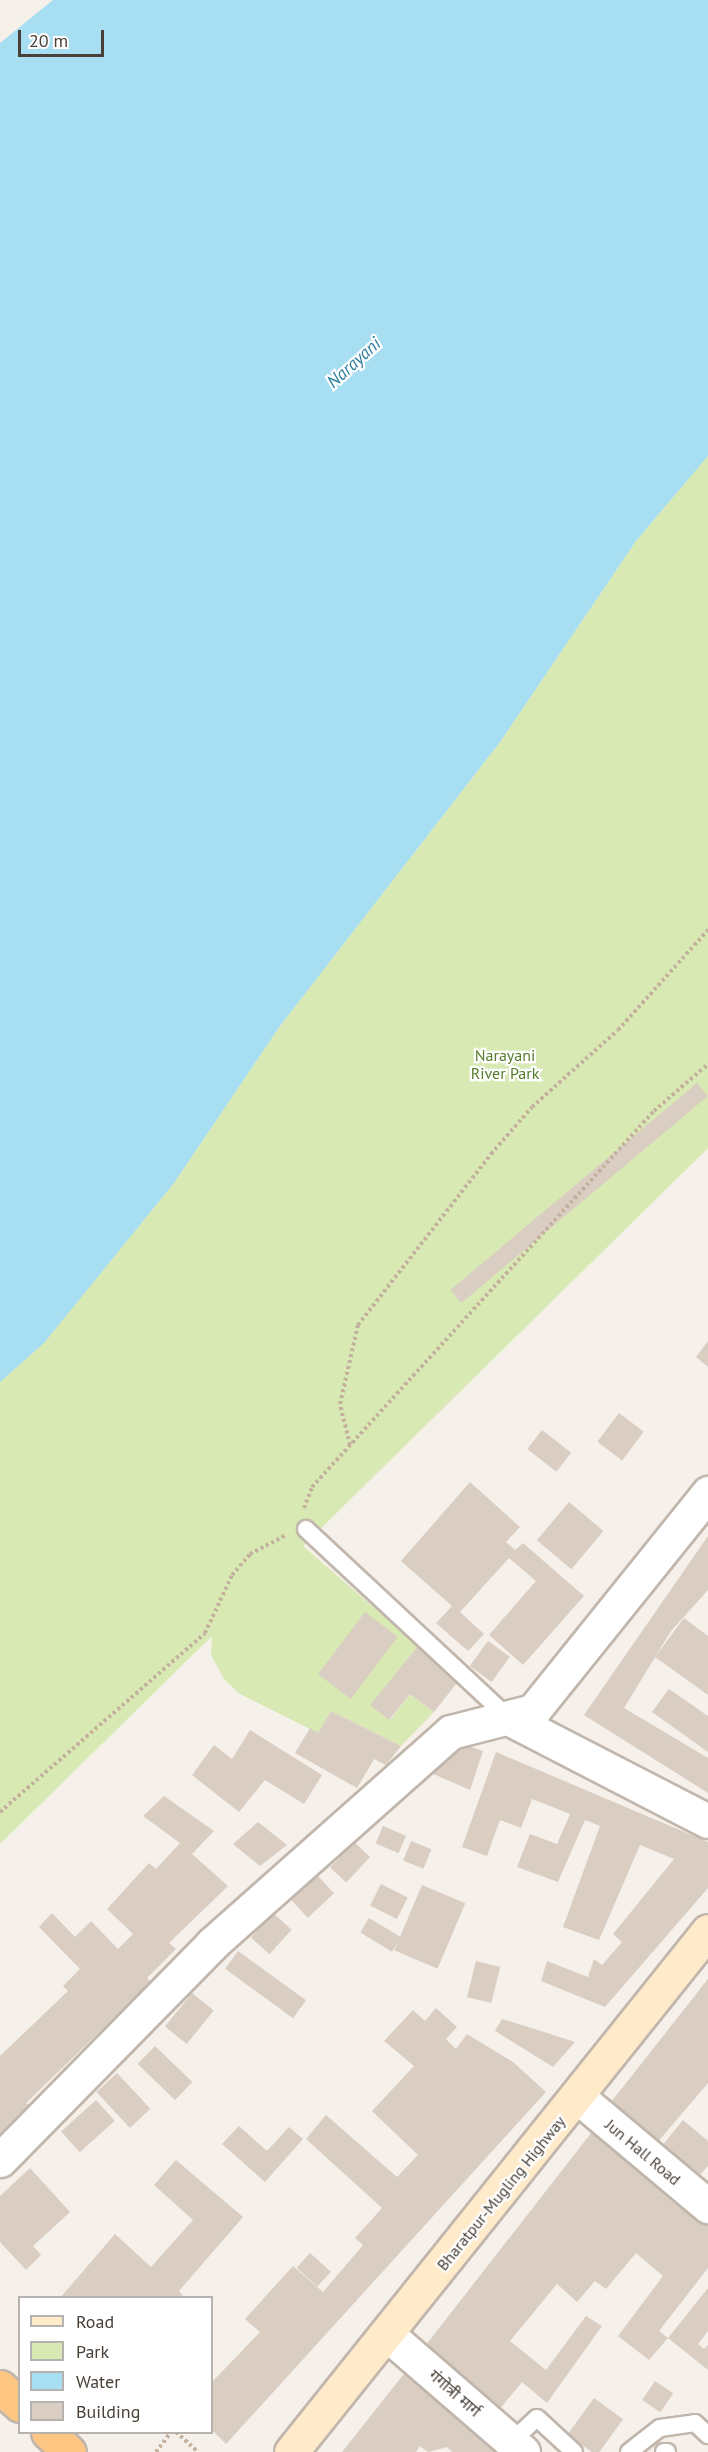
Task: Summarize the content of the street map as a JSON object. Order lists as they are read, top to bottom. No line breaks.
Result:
{"streets":{"main road":["Bharatpur-Mugling Highway"],"street":["Jun Hall Road","गंगोत्री मार्ग"]},"crossings":[["Jun Hall Road","Bharatpur-Mugling Highway"],["Bharatpur-Mugling Highway","गंगोत्री मार्ग"]],"water":["Narayani"],"parks":["Narayani River Park"],"legend":["Road","Park","Water","Building"],"scale_bar":"20 m"}
